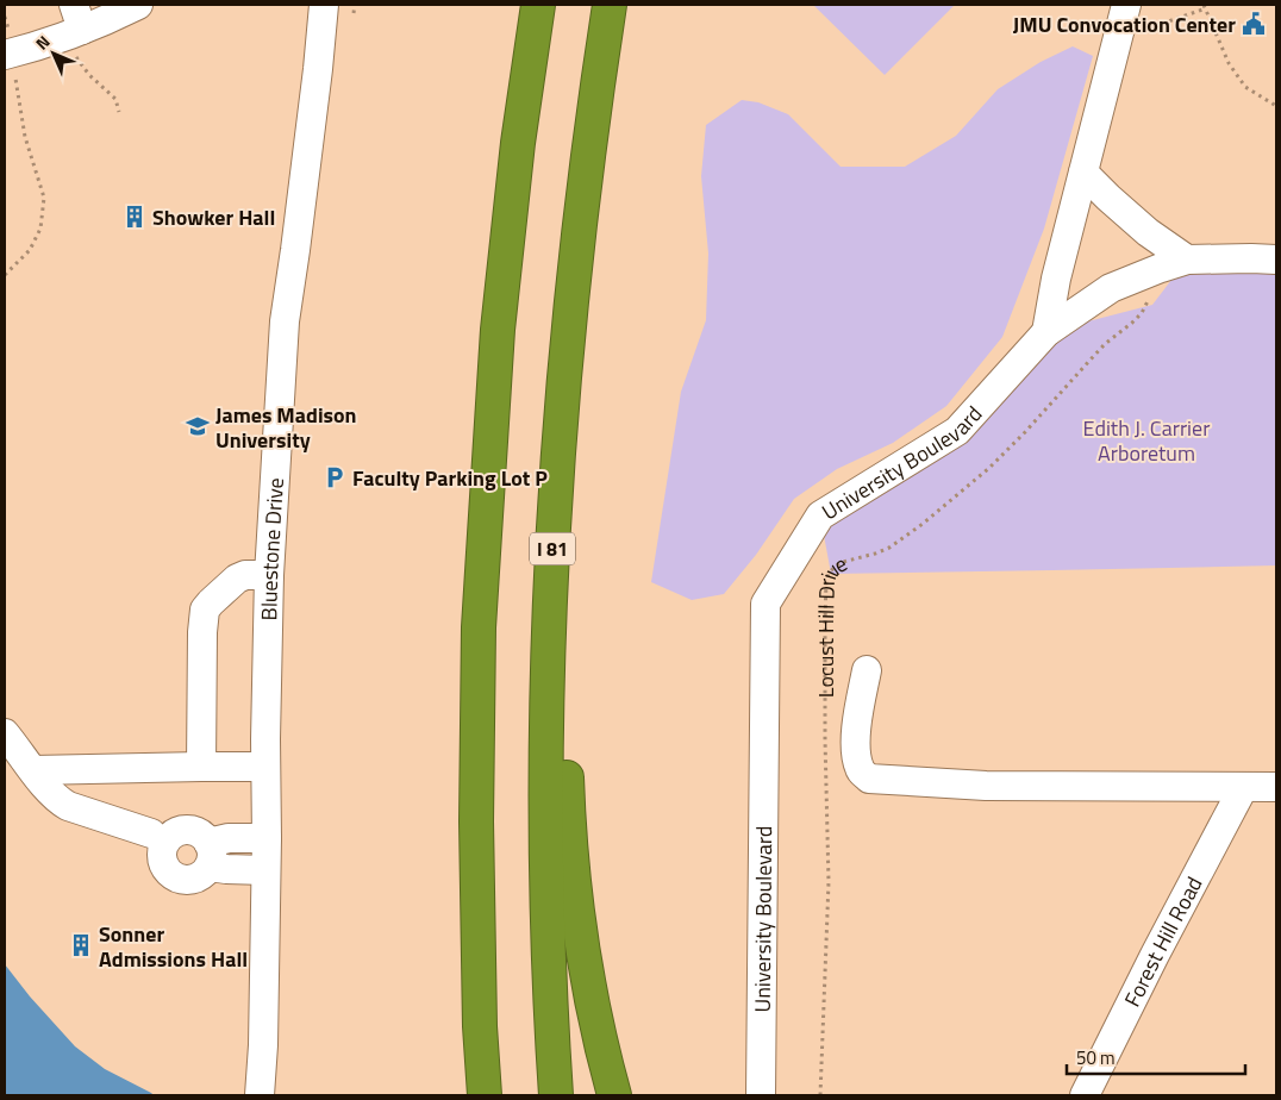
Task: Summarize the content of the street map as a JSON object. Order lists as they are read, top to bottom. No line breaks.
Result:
{"streets":{"highway":["I 81"],"street":["University Boulevard","Bluestone Drive","Locust Hill Drive","Forest Hill Road"]},"crossings":[["University Boulevard","Locust Hill Drive"],["Locust Hill Drive","Forest Hill Road"]],"parks":["Edith J. Carrier Arboretum"],"places":{"public building":["JMU Convocation Center"],"building":["Showker Hall","Sonner Admissions Hall"],"school or university":["James Madison University"],"parking":["Faculty Parking Lot P"]},"scale_bar":"50 m","north":"top left"}
